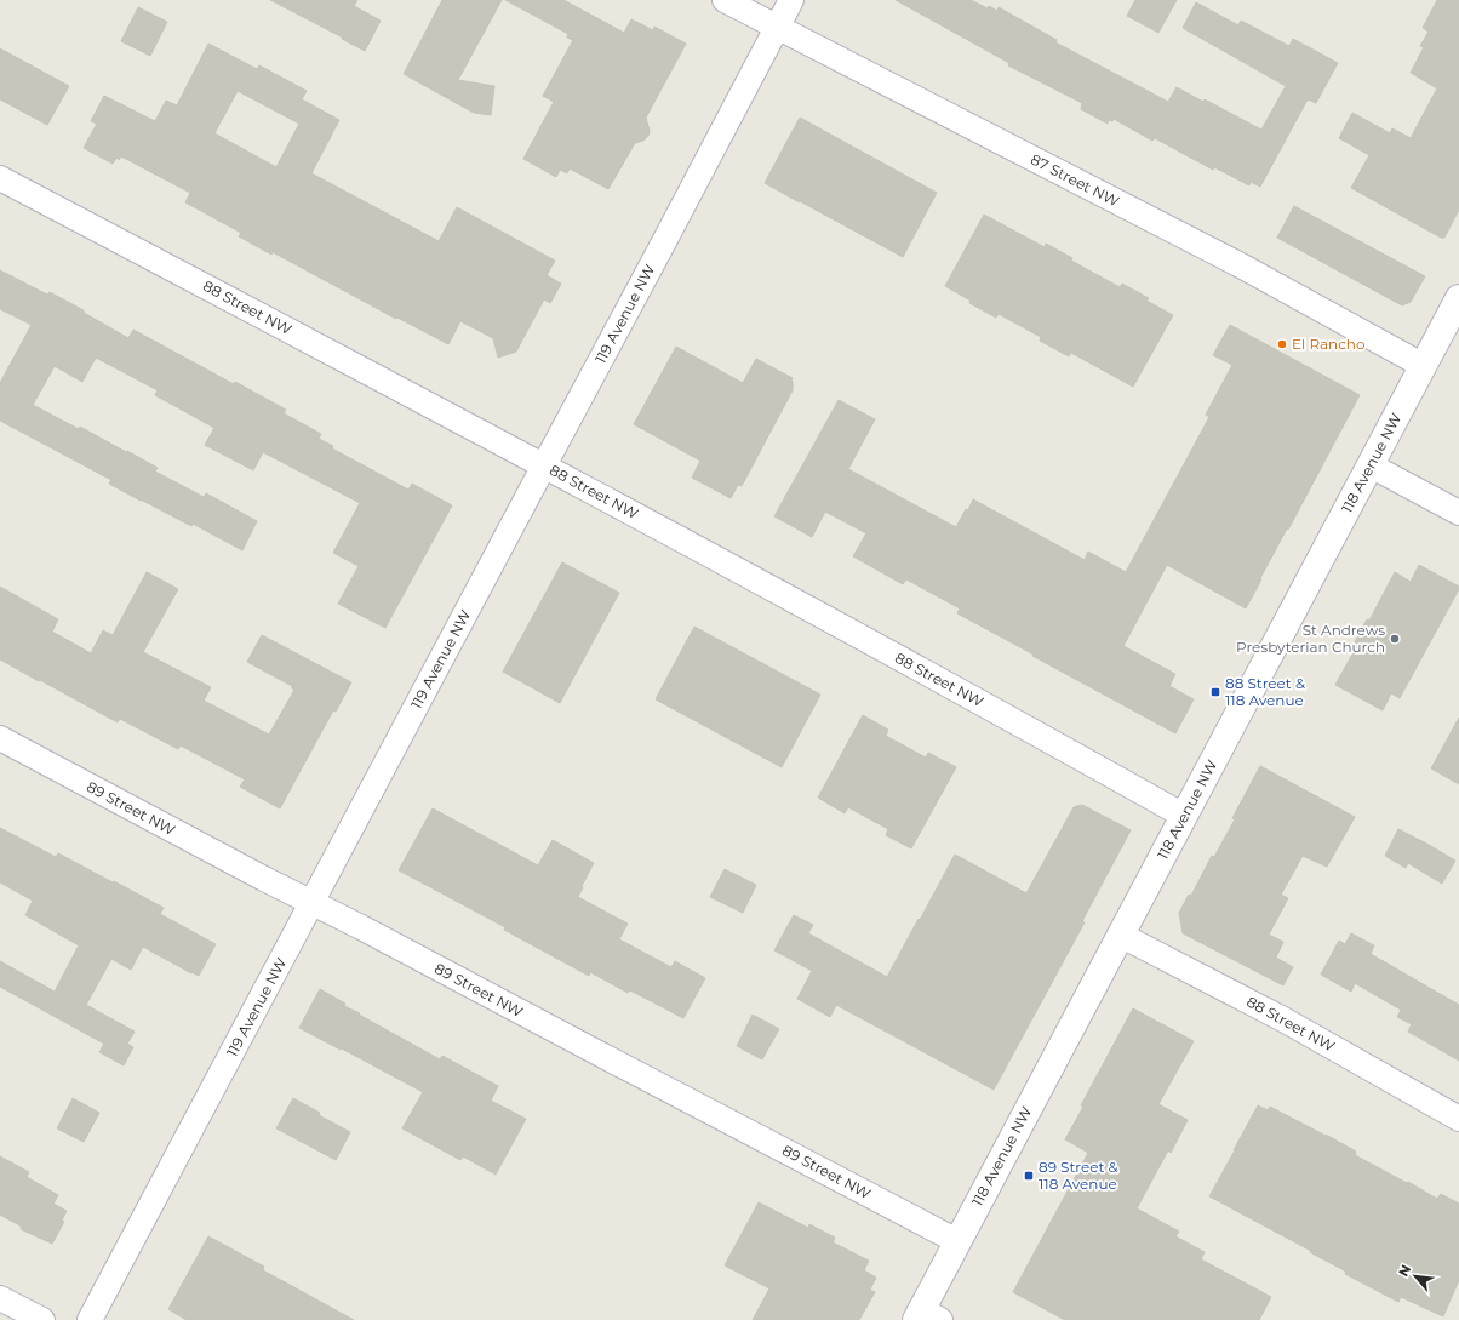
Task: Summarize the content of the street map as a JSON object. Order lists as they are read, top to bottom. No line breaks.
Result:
{"streets":{"main road":["118 Avenue NW"],"street":["87 Street NW","88 Street NW","119 Avenue NW","89 Street NW"]},"crossings":[["87 Street NW","119 Avenue NW"],["87 Street NW","118 Avenue NW"],["88 Street NW","119 Avenue NW"],["88 Street NW","118 Avenue NW"],["119 Avenue NW","89 Street NW"],["118 Avenue NW","89 Street NW"]],"places":{"other":["El Rancho","St Andrews Presbyterian Church"],"transit":["88 Street & 118 Avenue","89 Street & 118 Avenue"]},"north":"top left"}
